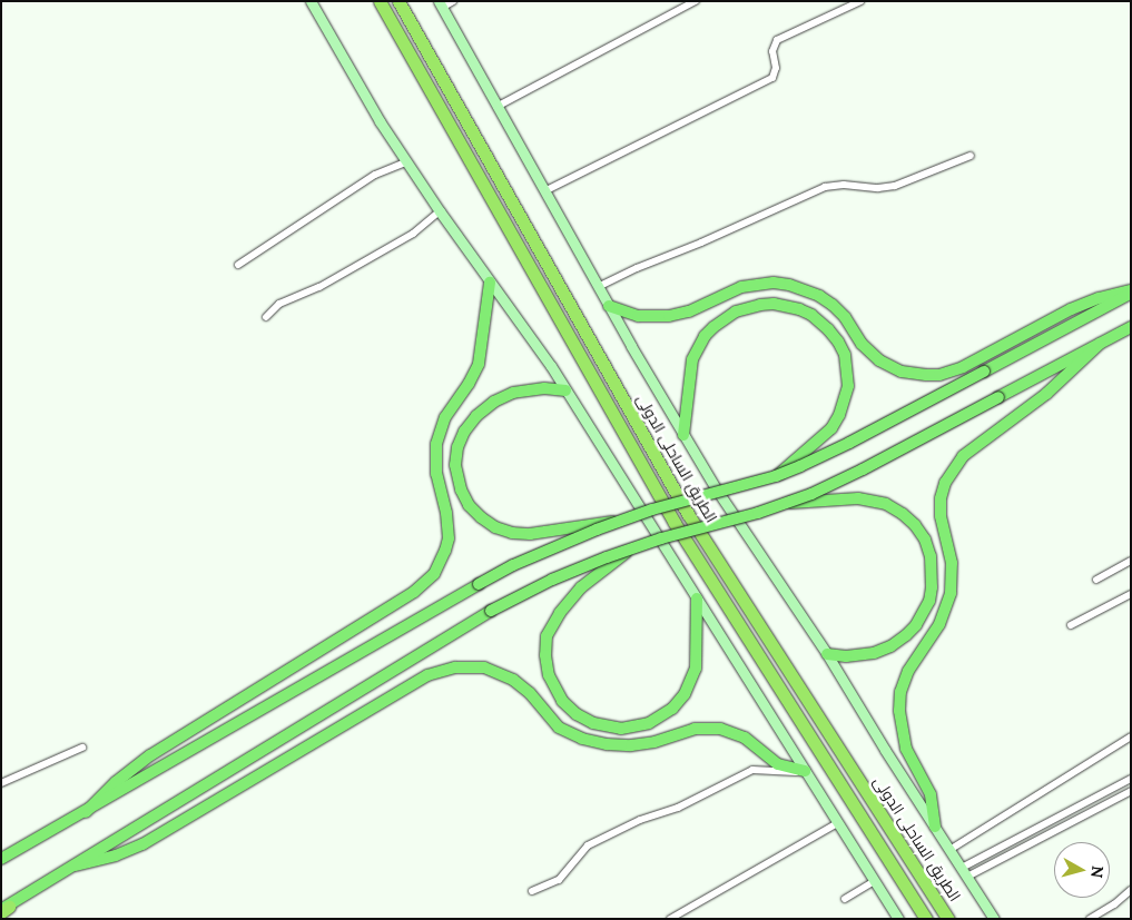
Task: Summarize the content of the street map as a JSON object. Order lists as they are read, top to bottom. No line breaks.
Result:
{"streets":{"highway":["الطريق الساحلى الدولى"]},"north":"right"}
